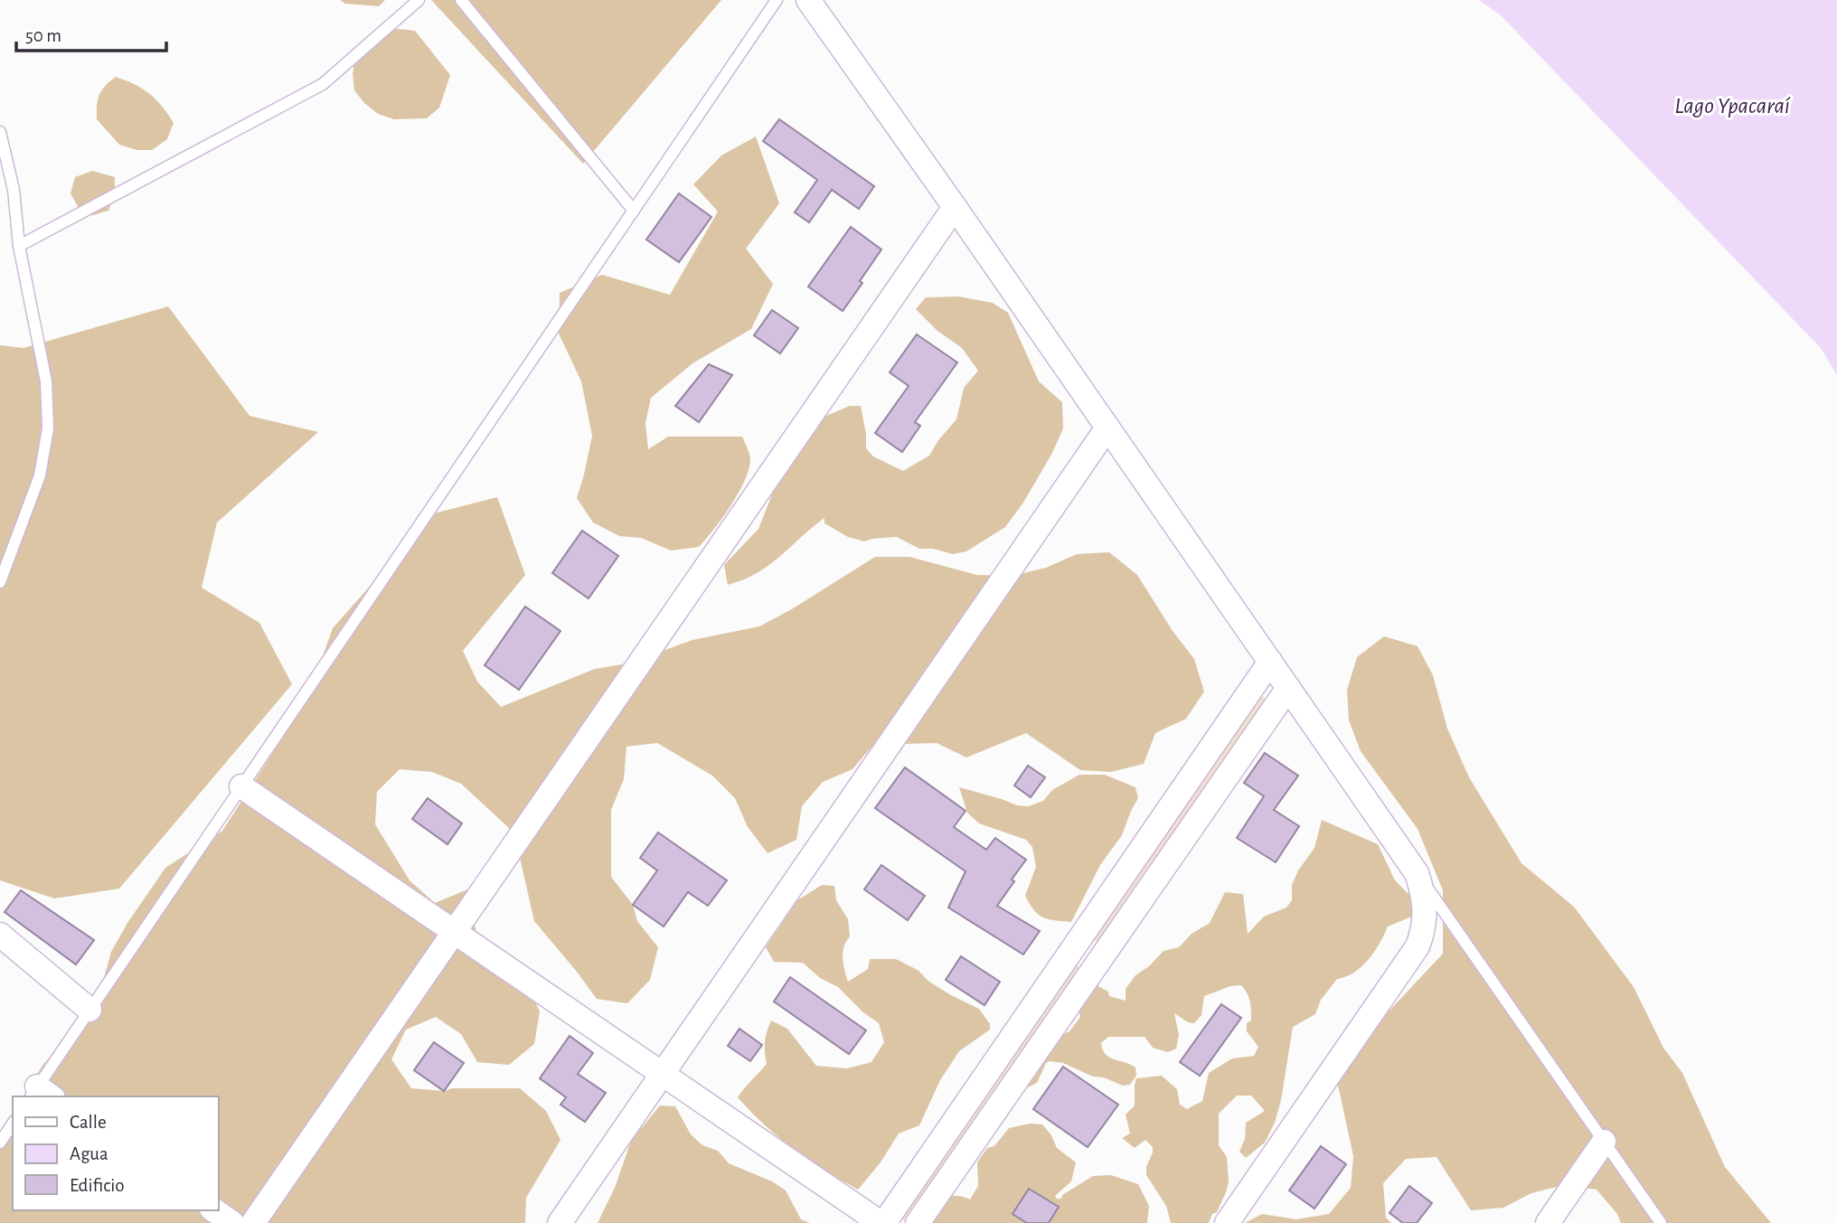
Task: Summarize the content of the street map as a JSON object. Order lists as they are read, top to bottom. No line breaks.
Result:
{"water":["Lago Ypacaraí"],"legend":["Calle","Agua","Edificio"],"scale_bar":"50 m"}
